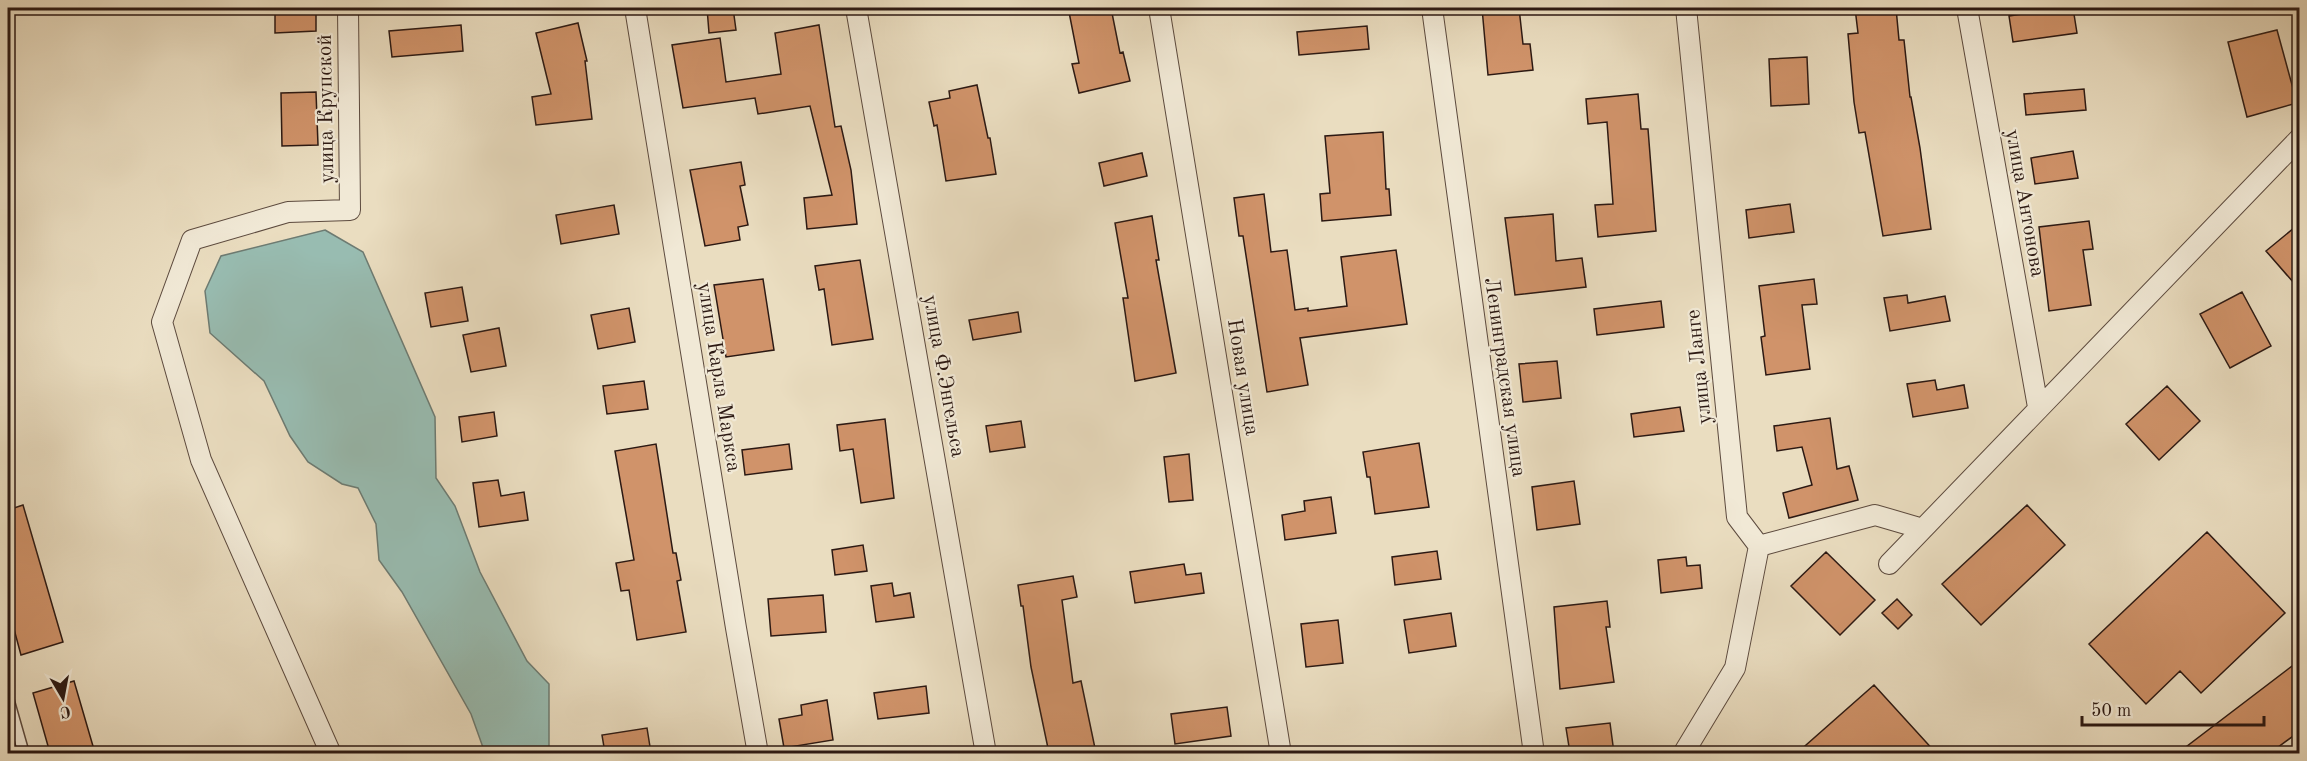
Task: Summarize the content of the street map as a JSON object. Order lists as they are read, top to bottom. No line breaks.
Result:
{"streets":{"street":["улица Крупской","улица Антонова","улица Ланге","улица Ф.Энгельса","улица Карла Маркса","Новая улица","Ленинградская улица"]},"scale_bar":"50 m","north":"bottom"}
